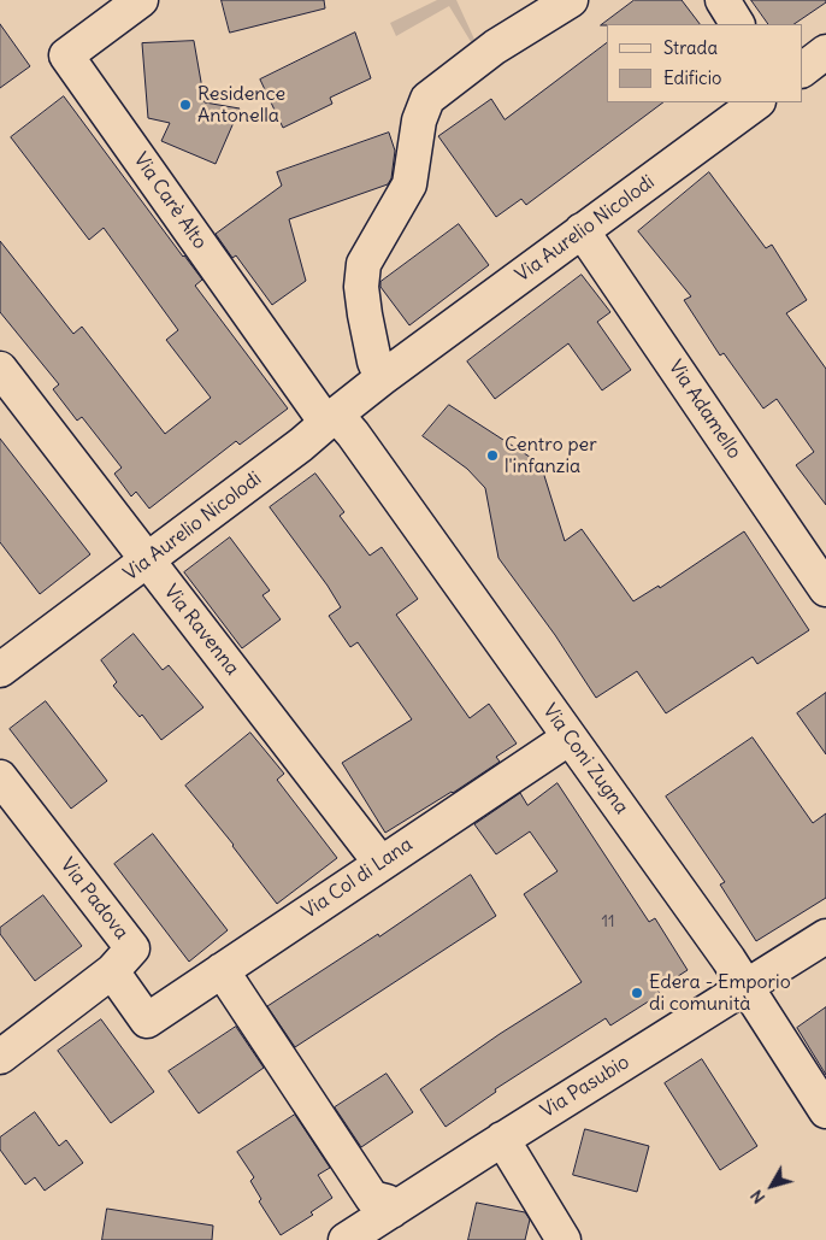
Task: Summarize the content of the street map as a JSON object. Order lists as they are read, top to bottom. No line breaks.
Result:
{"streets":{"street":["Via Carè Alto","Via Aurelio Nicolodi","Via Adamello","Via Ravenna","Via Coni Zugna","Via Col di Lana","Via Padova","Via Pasubio"]},"crossings":[["Via Carè Alto","Via Aurelio Nicolodi"],["Via Carè Alto","Via Coni Zugna"],["Via Aurelio Nicolodi","Via Adamello"],["Via Aurelio Nicolodi","Via Ravenna"],["Via Aurelio Nicolodi","Via Coni Zugna"],["Via Ravenna","Via Col di Lana"],["Via Coni Zugna","Via Col di Lana"],["Via Coni Zugna","Via Pasubio"],["Via Col di Lana","Via Padova"]],"places":["Residence Antonella","Centro per l'infanzia","Edera - Emporio di comunità"],"house_numbers":["11"],"legend":["Strada","Edificio"],"north":"bottom left"}
